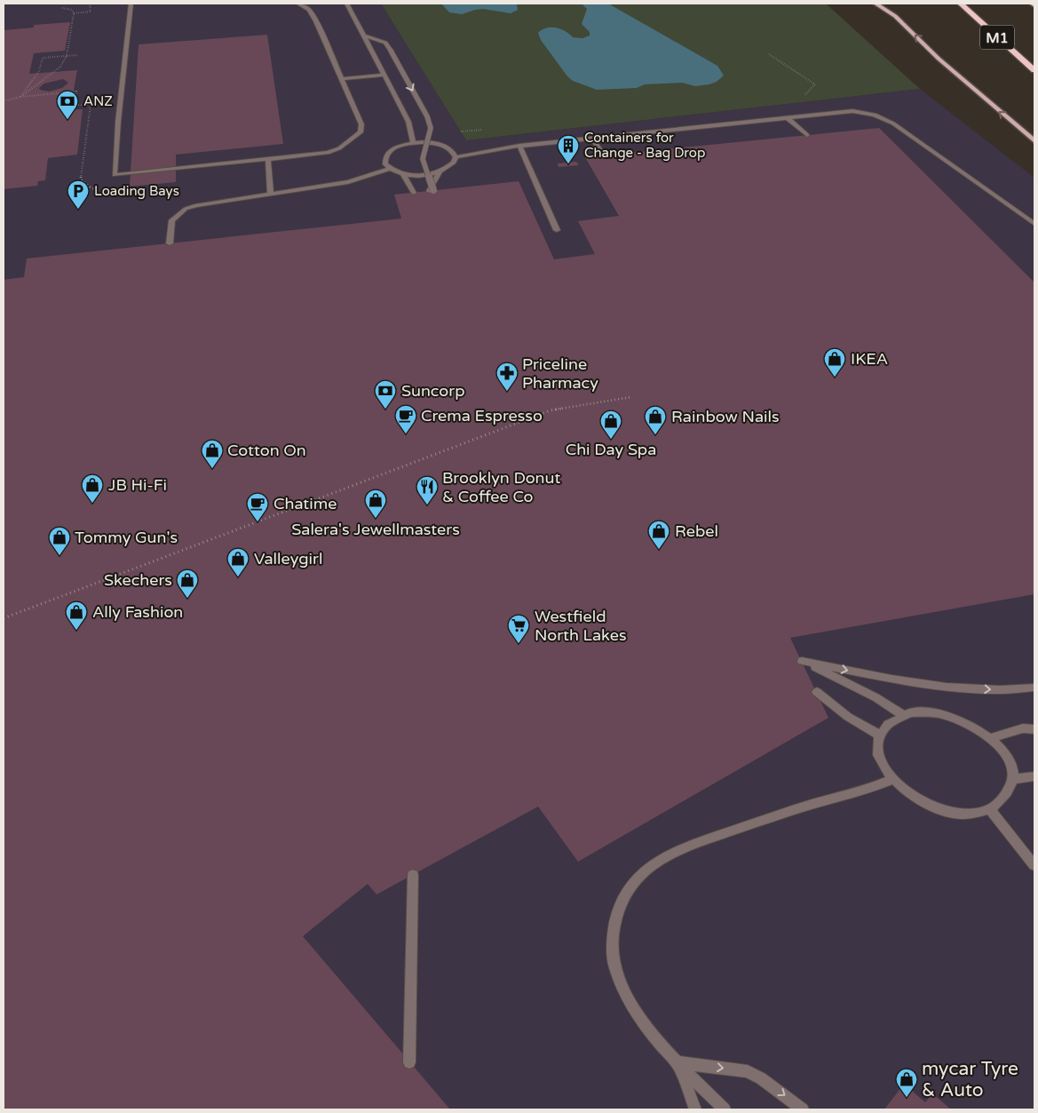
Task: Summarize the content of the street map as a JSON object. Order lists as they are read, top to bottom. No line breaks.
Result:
{"streets":{"highway":["M1"]},"places":{"bank":["ANZ","Suncorp"],"building":["Containers for Change - Bag Drop"],"parking":["Loading Bays"],"shop":["IKEA","Rainbow Nails","Chi Day Spa","Cotton On","JB Hi-Fi","Salera's Jewellmasters","Rebel","Tommy Gun's","Valleygirl","Skechers","Ally Fashion","mycar Tyre & Auto"],"pharmacy":["Priceline Pharmacy"],"cafe":["Crema Espresso","Chatime"],"restaurant":["Brooklyn Donut & Coffee Co"],"supermarket":["Westfield North Lakes"]}}
